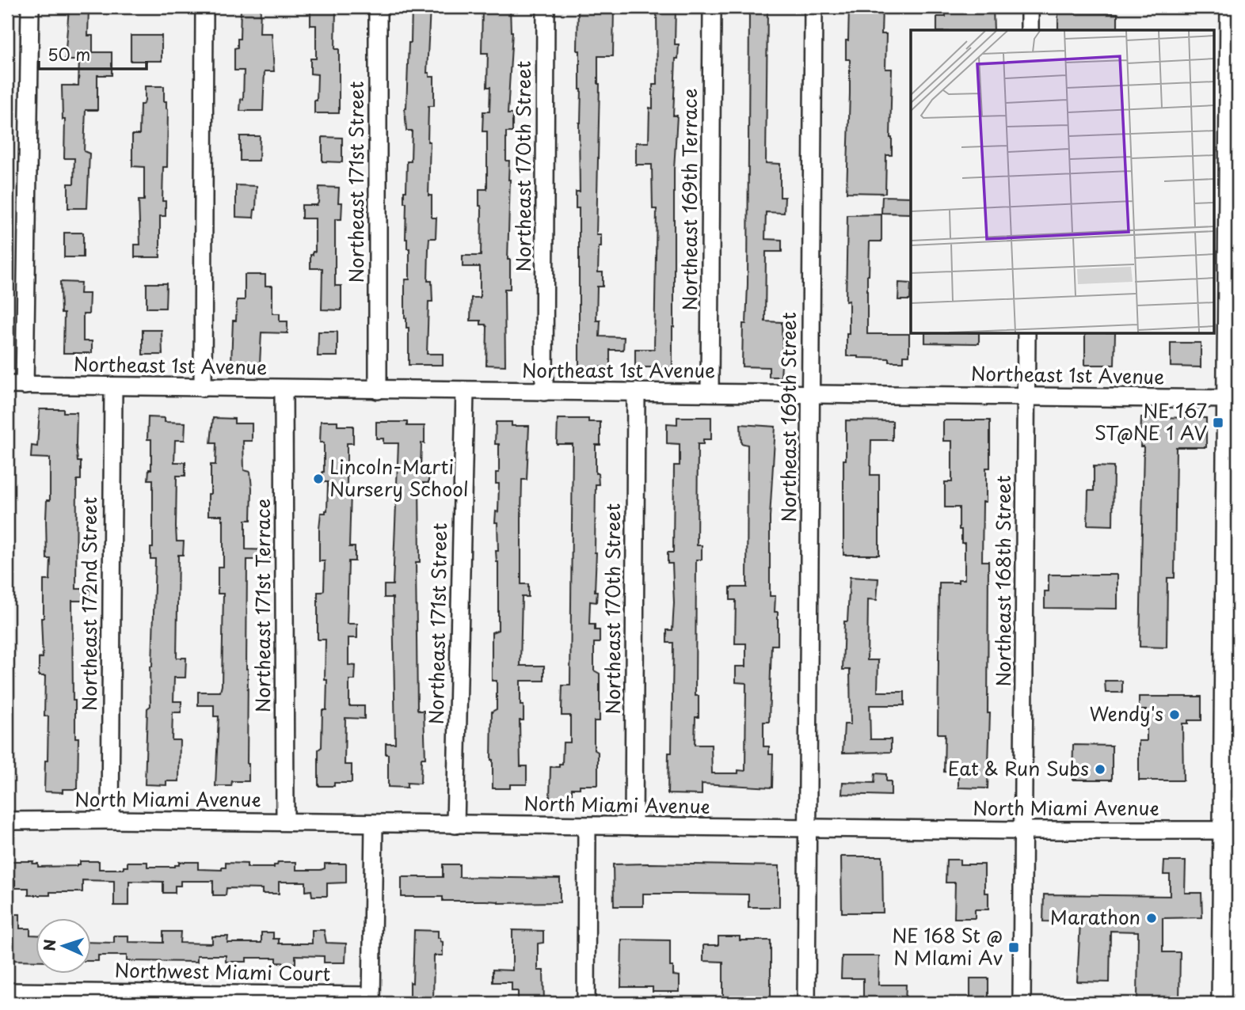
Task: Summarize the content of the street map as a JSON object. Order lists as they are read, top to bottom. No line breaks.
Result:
{"streets":{"street":["Northeast 170th Street","Northeast 171st Street","Northeast 169th Terrace","Northeast 1st Avenue","Northeast 169th Street","Northeast 168th Street","Northeast 172nd Street","Northeast 171st Terrace","North Miami Avenue","Northwest Miami Court"]},"crossings":[["Northeast 170th Street","Northeast 1st Avenue"],["Northeast 170th Street","North Miami Avenue"],["Northeast 171st Street","Northeast 1st Avenue"],["Northeast 171st Street","North Miami Avenue"],["Northeast 169th Terrace","Northeast 1st Avenue"],["Northeast 1st Avenue","Northeast 169th Street"],["Northeast 1st Avenue","Northeast 168th Street"],["Northeast 1st Avenue","Northeast 172nd Street"],["Northeast 1st Avenue","Northeast 171st Terrace"],["Northeast 169th Street","North Miami Avenue"],["Northeast 168th Street","North Miami Avenue"],["Northeast 172nd Street","North Miami Avenue"],["Northeast 171st Terrace","North Miami Avenue"]],"places":{"transit":["NE 167 ST@NE 1 AV","NE 168 St @ N MIami Av"],"other":["Lincoln-Marti Nursery School","Wendy's","Eat & Run Subs","Marathon"]},"scale_bar":"50 m","north":"left"}
